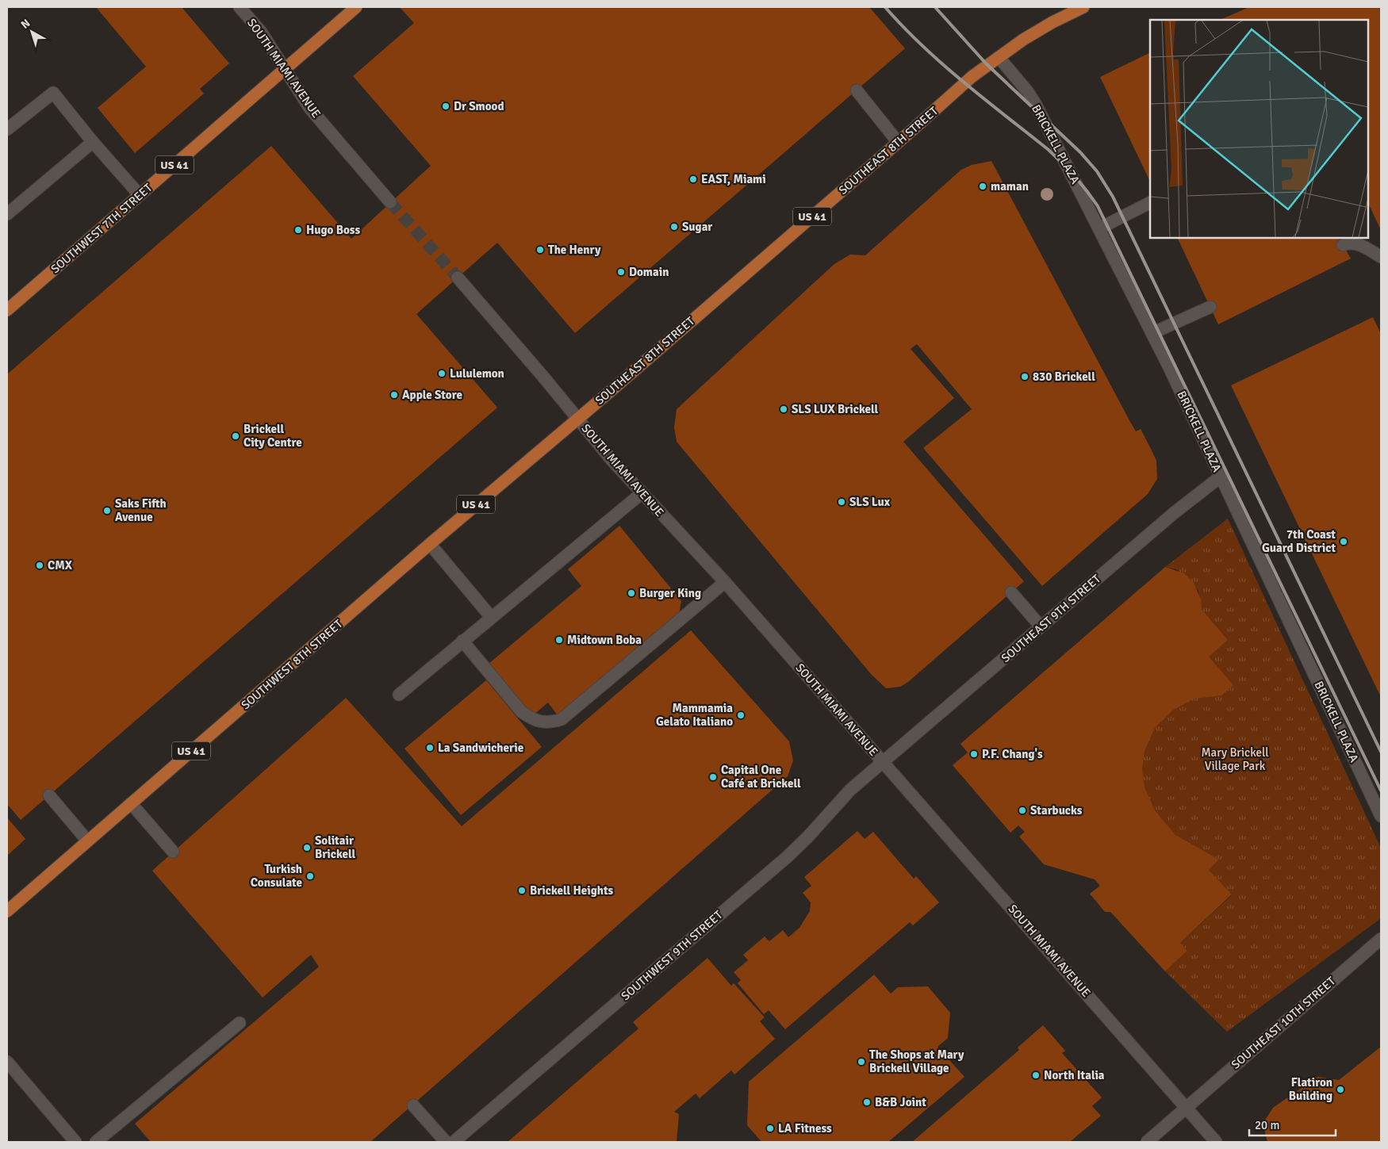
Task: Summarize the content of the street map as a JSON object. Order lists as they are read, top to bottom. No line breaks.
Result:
{"streets":{"main road":["SOUTHEAST 8TH STREET","US 41","SOUTHWEST 7TH STREET","SOUTHWEST 8TH STREET"],"street":["SOUTH MIAMI AVENUE","BRICKELL PLAZA","SOUTHEAST 9TH STREET","SOUTHWEST 9TH STREET","SOUTHEAST 10TH STREET"]},"crossings":[["SOUTH MIAMI AVENUE","SOUTHEAST 8TH STREET"],["SOUTH MIAMI AVENUE","US 41"],["SOUTH MIAMI AVENUE","SOUTHWEST 7TH STREET"],["SOUTH MIAMI AVENUE","SOUTHEAST 9TH STREET"],["SOUTH MIAMI AVENUE","SOUTHWEST 8TH STREET"],["SOUTH MIAMI AVENUE","SOUTHWEST 9TH STREET"],["SOUTH MIAMI AVENUE","SOUTHEAST 10TH STREET"],["BRICKELL PLAZA","SOUTHEAST 8TH STREET"],["BRICKELL PLAZA","SOUTHEAST 9TH STREET"],["SOUTHEAST 8TH STREET","SOUTHWEST 8TH STREET"],["US 41","SOUTHWEST 7TH STREET"],["SOUTHEAST 9TH STREET","SOUTHWEST 9TH STREET"]],"parks":["Mary Brickell Village Park"],"places":["Dr Smood","EAST, Miami","maman","Sugar","Hugo Boss","The Henry","Domain","Lululemon","830 Brickell","Apple Store","SLS LUX Brickell","Brickell City Centre","SLS Lux","Saks Fifth Avenue","7th Coast Guard District","CMX","Burger King","Midtown Boba","Mammamia Gelato Italiano","La Sandwicherie","P.F. Chang's","Capital One Café at Brickell","Starbucks","Solitair Brickell","Turkish Consulate","Brickell Heights","The Shops at Mary Brickell Village","North Italia","Flatiron Building","B&B Joint","LA Fitness"],"scale_bar":"20 m","north":"top left"}
